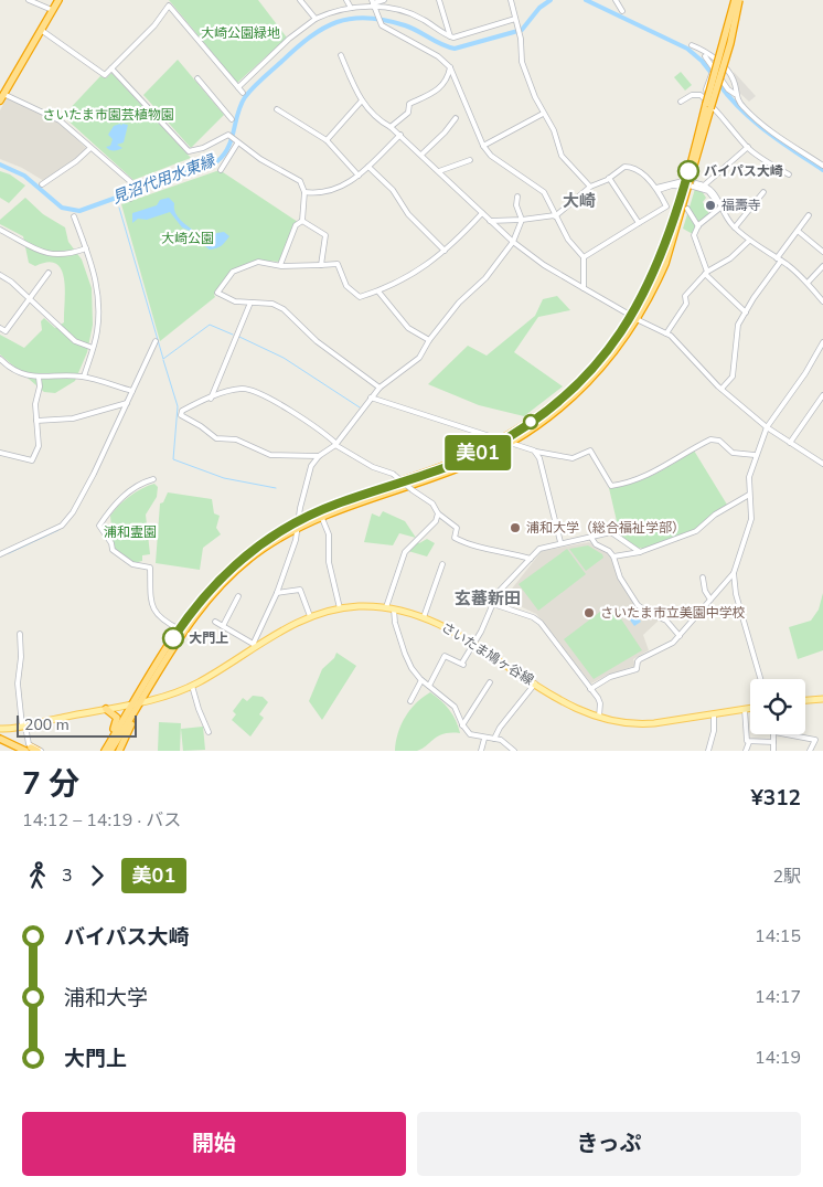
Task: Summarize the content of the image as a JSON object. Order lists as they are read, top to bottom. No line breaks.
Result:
{"streets":{"main road":["さいたま鳩ヶ谷線"]},"districts":["大崎","玄蕃新田"],"water":["見沼代用水東縁"],"parks":["大崎公園緑地","さいたま市園芸植物園","大崎公園","浦和霊園"],"places":["バイパス大崎","福壽寺","浦和大学（総合福祉学部）","さいたま市立美園中学校","大門上"],"lines":["bus line 美01"],"scale_bar":"200 m","page":{"on_map":"美01","scale":"200 m","heading":["7 分","14:12 – 14:19 · バス","¥312"],"legs":["3","美01","2駅"],"list":[{"name":"バイパス大崎","value":"14:15"},{"name":"浦和大学","value":"14:17"},{"name":"大門上","value":"14:19"}],"buttons":["開始","きっぷ"]}}
